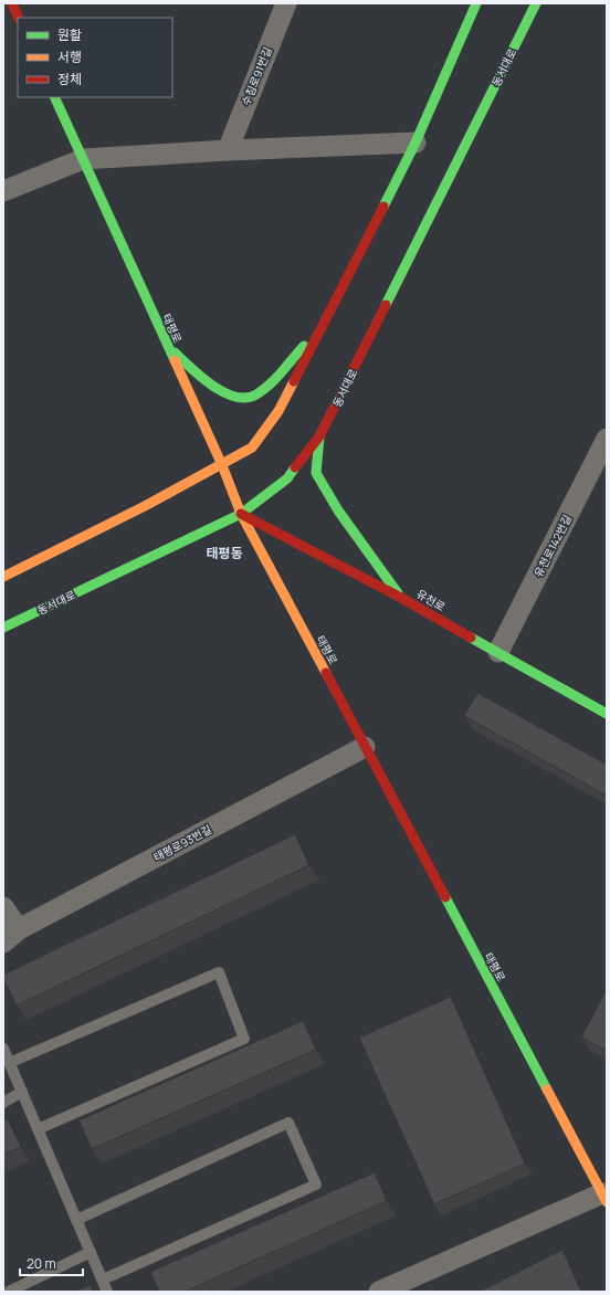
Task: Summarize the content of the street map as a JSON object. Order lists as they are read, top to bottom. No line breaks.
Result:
{"streets":{"street":["동서대로","수침로91번길","태평로","유천로142번길","유천로","태평로93번길"]},"crossings":[["동서대로","태평로"],["동서대로","유천로"],["태평로","유천로"],["태평로","태평로93번길"],["유천로142번길","유천로"]],"districts":["태평동"],"legend":["원활","서행","정체"],"scale_bar":"20 m"}
